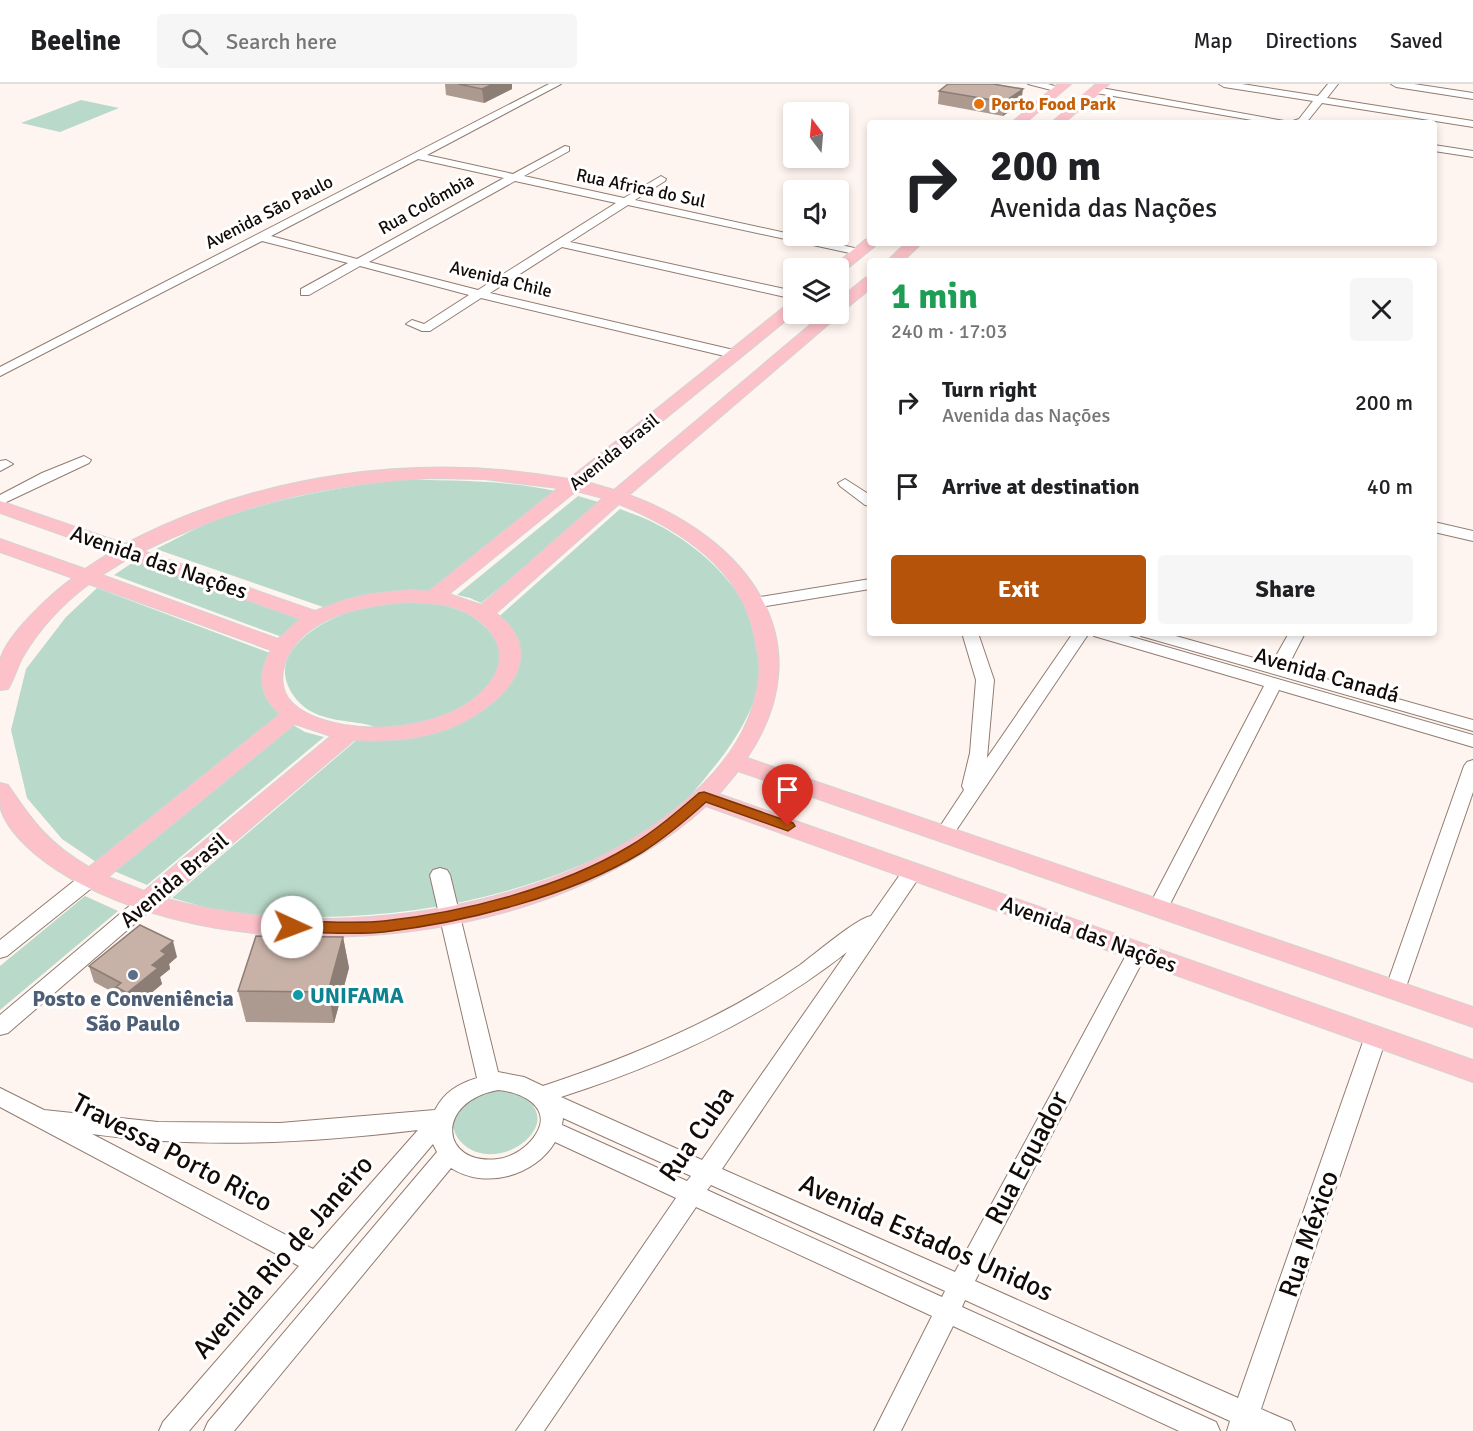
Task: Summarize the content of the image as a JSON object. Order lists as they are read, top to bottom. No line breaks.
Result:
{"streets":{"main road":["Avenida Brasil","Avenida das Nações"],"street":["Rua Africa do Sul","Rua Colômbia","Avenida São Paulo","Avenida Chile","Avenida Canadá","Rua Cuba","Travessa Porto Rico","Rua Equador","Rua México","Avenida Estados Unidos","Avenida Rio de Janeiro"]},"crossings":[["Rua Africa do Sul","Rua Colômbia"],["Rua Africa do Sul","Avenida São Paulo"],["Rua Colômbia","Avenida Chile"],["Avenida São Paulo","Avenida Chile"],["Avenida Chile","Avenida Brasil"],["Avenida Brasil","Avenida das Nações"],["Avenida das Nações","Rua Cuba"],["Avenida das Nações","Rua Equador"],["Avenida das Nações","Rua México"],["Rua Cuba","Avenida Estados Unidos"],["Travessa Porto Rico","Avenida Rio de Janeiro"],["Rua Equador","Avenida Estados Unidos"],["Rua México","Avenida Estados Unidos"],["Avenida Estados Unidos","Avenida Rio de Janeiro"]],"places":["Porto Food Park","Posto e Conveniência São Paulo","UNIFAMA"],"north":"top","page":{"header":"Beeline","search":"Search here","nav":["Map","Directions","Saved"],"turn":["200 m","Avenida das Nações"],"heading":["1 min","240 m · 17:03"],"list":[{"name":"Turn right","note":"Avenida das Nações","value":"200 m"},{"name":"Arrive at destination","value":"40 m"}],"buttons":["Exit","Share"]}}
